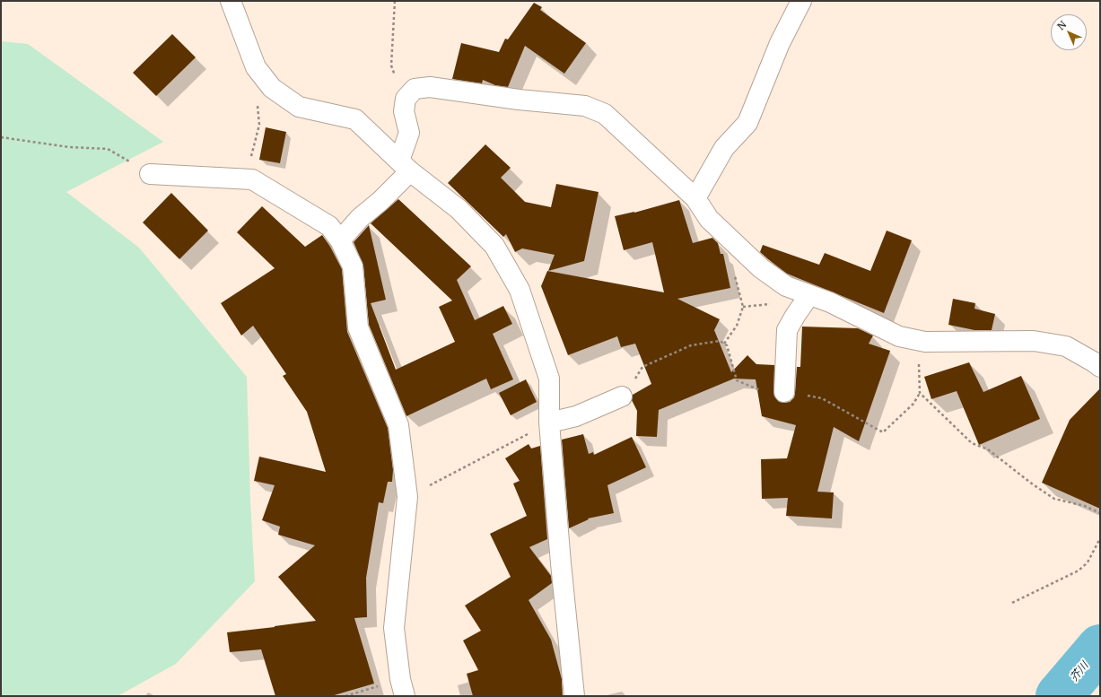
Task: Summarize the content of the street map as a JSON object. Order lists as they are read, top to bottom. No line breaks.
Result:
{"water":["芥川"],"north":"top left"}
